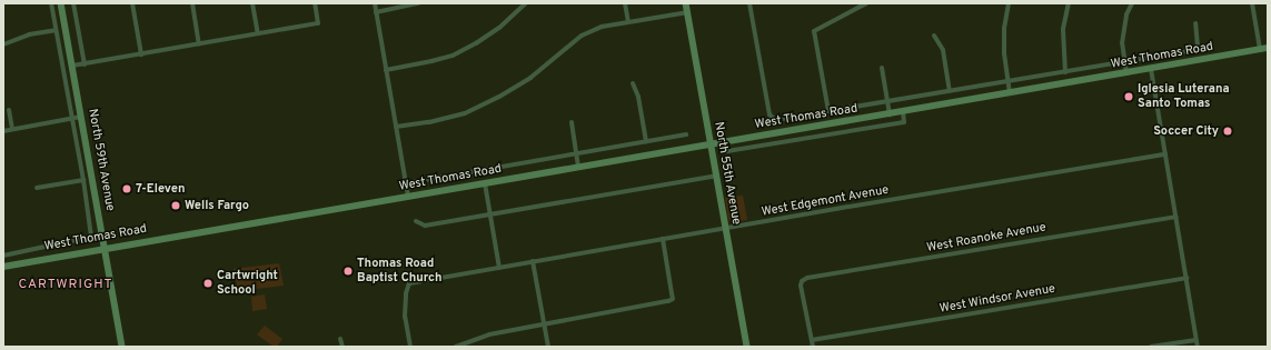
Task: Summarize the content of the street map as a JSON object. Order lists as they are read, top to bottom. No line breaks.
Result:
{"streets":{"main road":["West Thomas Road","North 59th Avenue","North 55th Avenue"],"street":["West Edgemont Avenue","West Roanoke Avenue","West Windsor Avenue"]},"crossings":[["West Thomas Road","North 59th Avenue"],["West Thomas Road","North 55th Avenue"],["North 55th Avenue","West Edgemont Avenue"],["West Roanoke Avenue","West Windsor Avenue"]],"districts":["CARTWRIGHT"],"places":["Iglesia Luterana Santo Tomas","Soccer City","7-Eleven","Wells Fargo","Thomas Road Baptist Church","Cartwright School"]}
